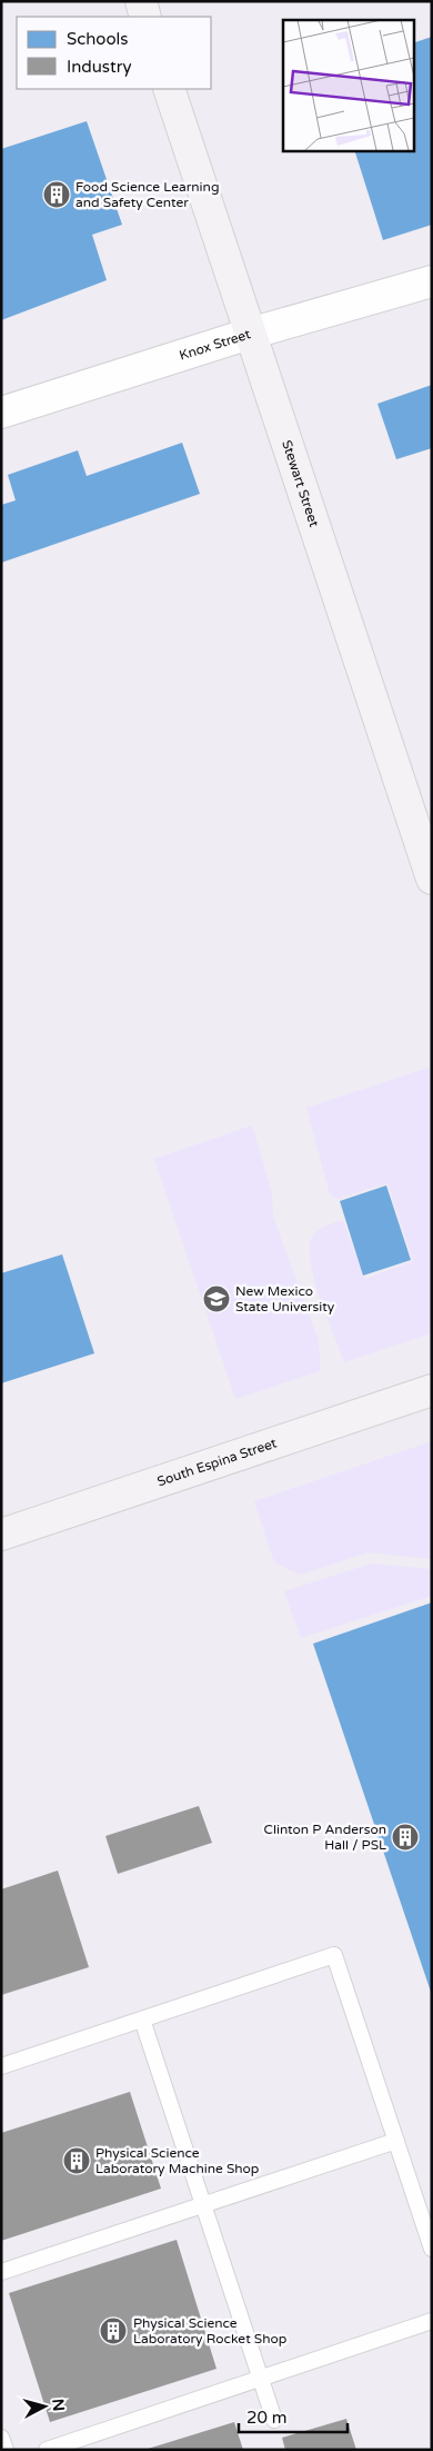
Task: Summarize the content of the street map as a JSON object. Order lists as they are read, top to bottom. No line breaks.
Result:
{"streets":{"street":["Knox Street","Stewart Street","South Espina Street"]},"crossings":[["Knox Street","Stewart Street"]],"places":{"building":["Food Science Learning and Safety Center","Clinton P Anderson Hall / PSL","Physical Science Laboratory Machine Shop","Physical Science Laboratory Rocket Shop"],"school or university":["New Mexico State University"]},"legend":["Schools","Industry"],"scale_bar":"20 m","north":"right"}
